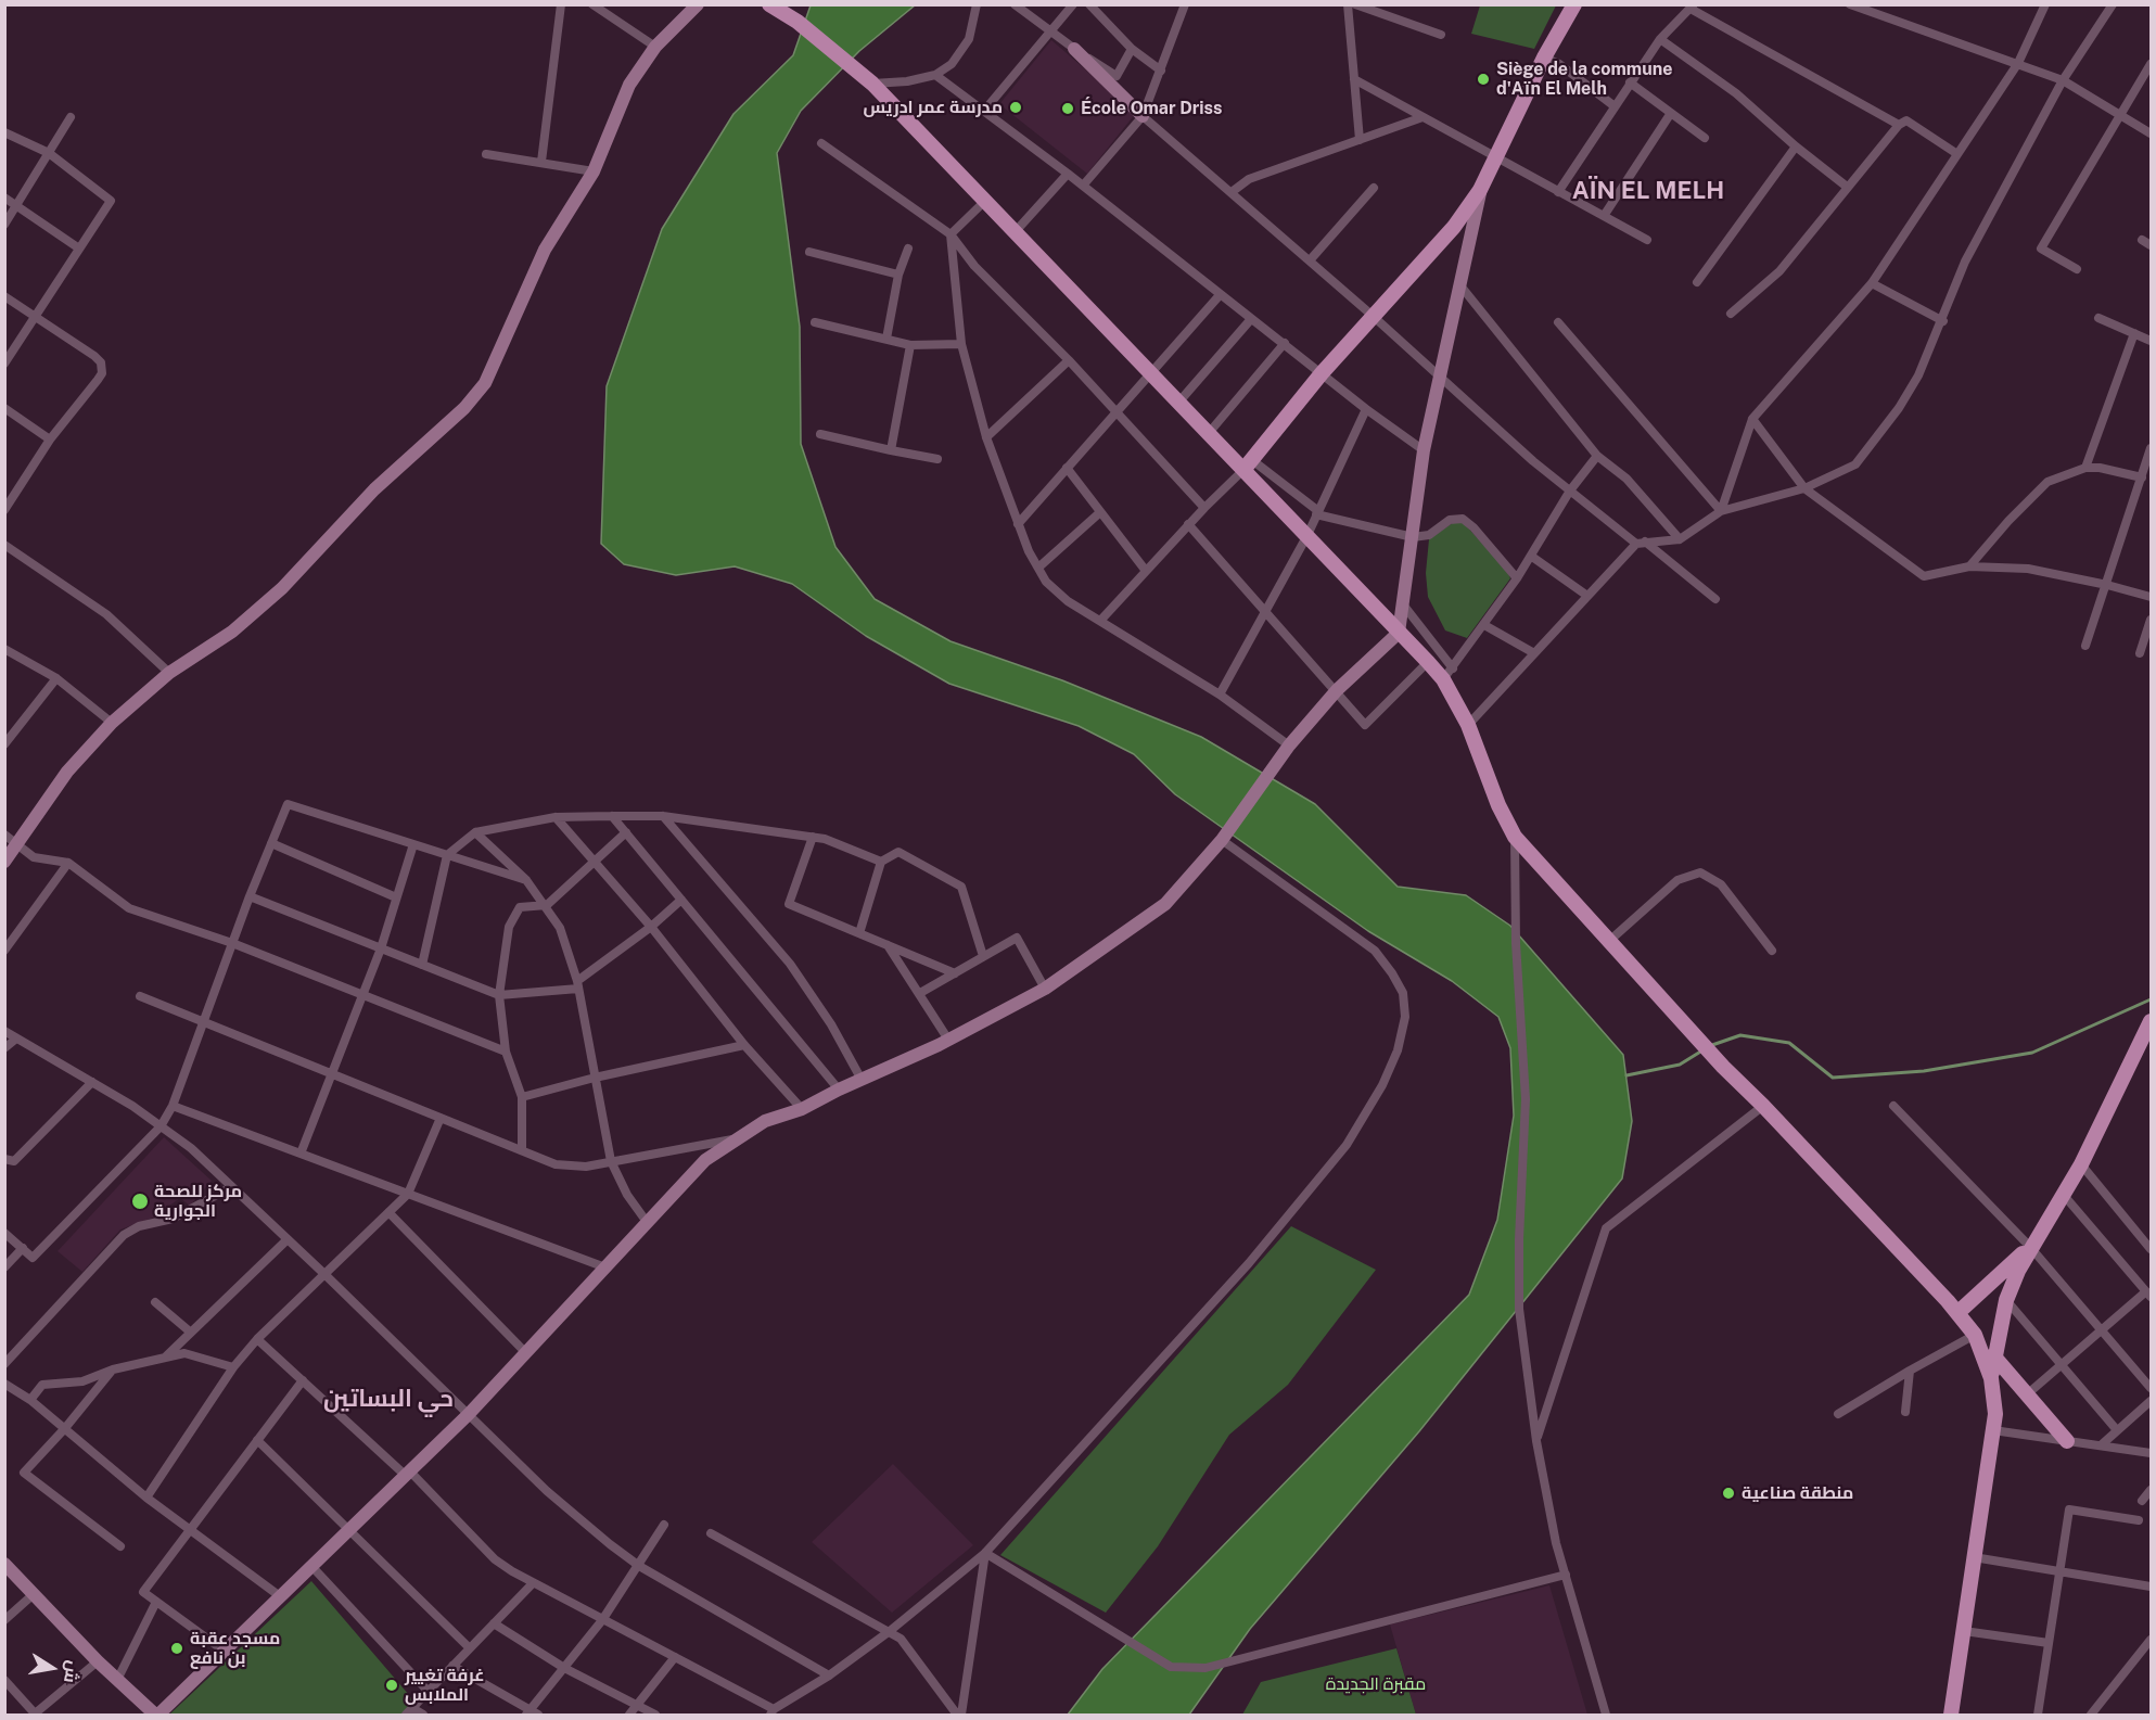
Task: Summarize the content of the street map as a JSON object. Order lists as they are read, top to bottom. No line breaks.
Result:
{"districts":["AÏN EL MELH","حي البساتين"],"parks":["مقبرة الجديدة"],"places":["Siège de la commune d'Aïn El Melh","مدرسة عمر ادريس","École Omar Driss","مركز للصحة الجوارية","منطقة صناعية","مسجد عقبة بن نافع","غرفة تغيير الملابس"],"north":"right"}
